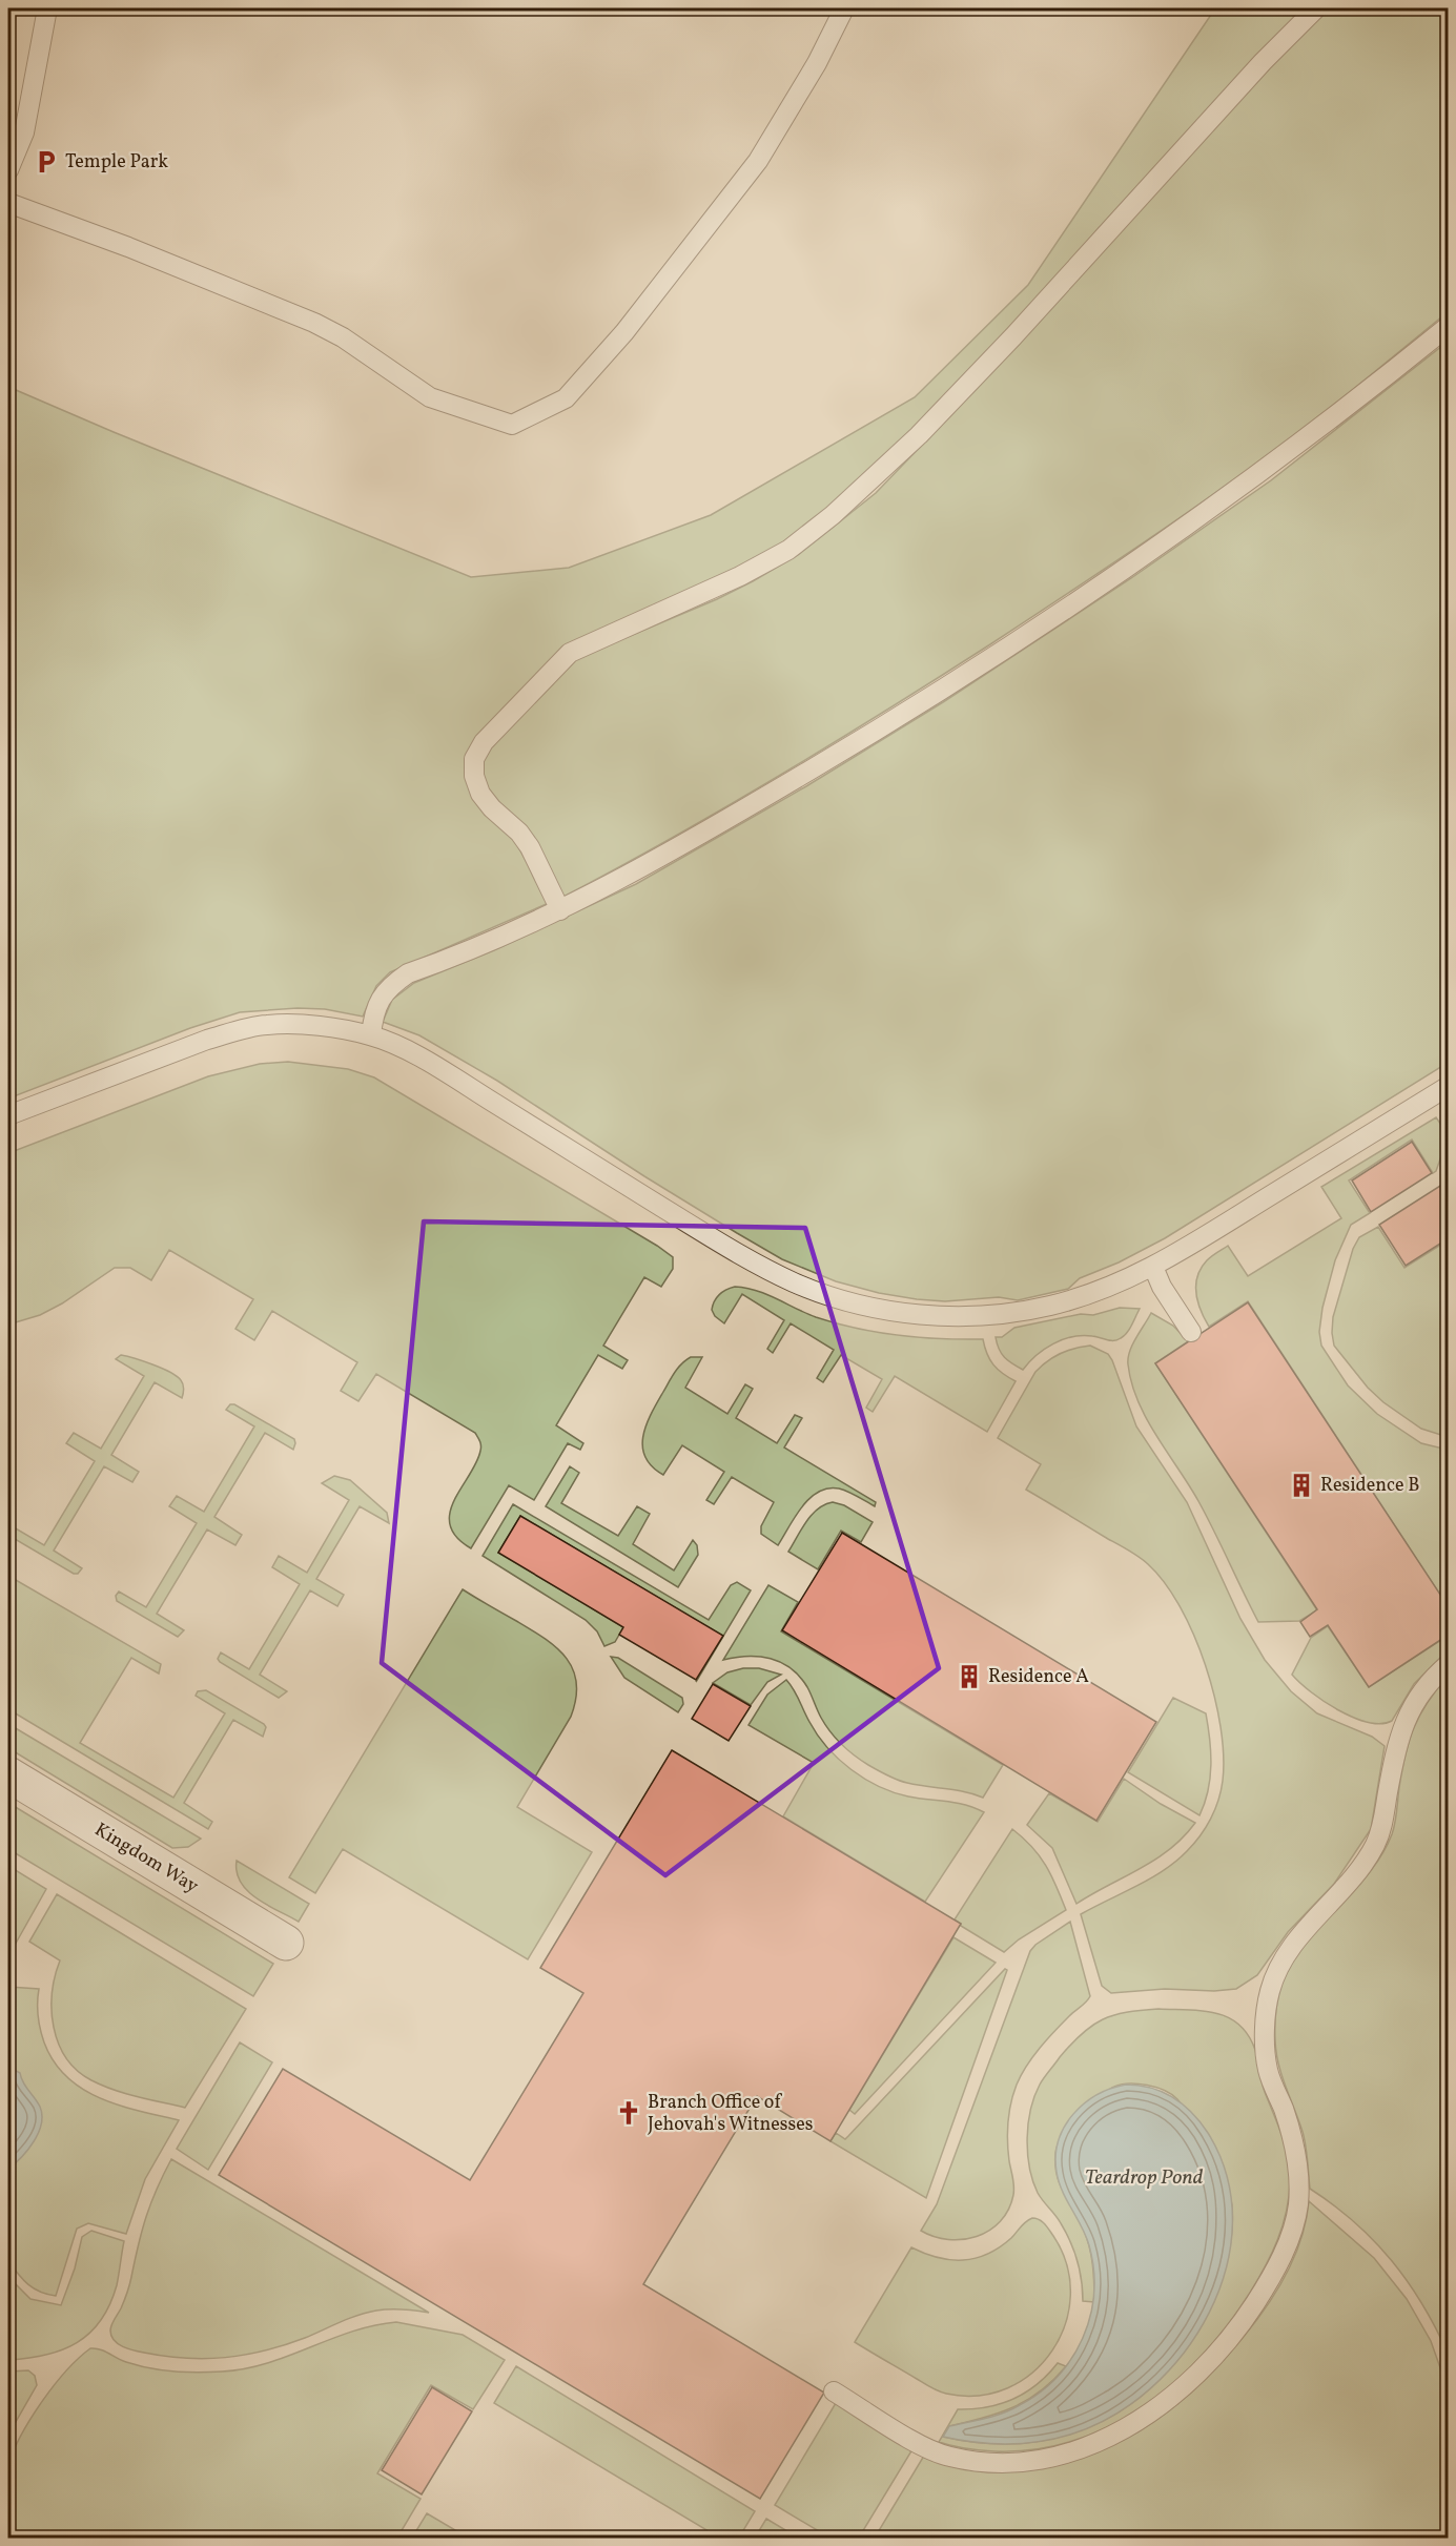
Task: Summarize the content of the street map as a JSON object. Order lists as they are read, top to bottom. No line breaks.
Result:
{"streets":{"street":["Kingdom Way"]},"water":["Teardrop Pond"],"places":{"parking":["Temple Park"],"building":["Residence B","Residence A"],"church":["Branch Office of Jehovah's Witnesses"]}}
